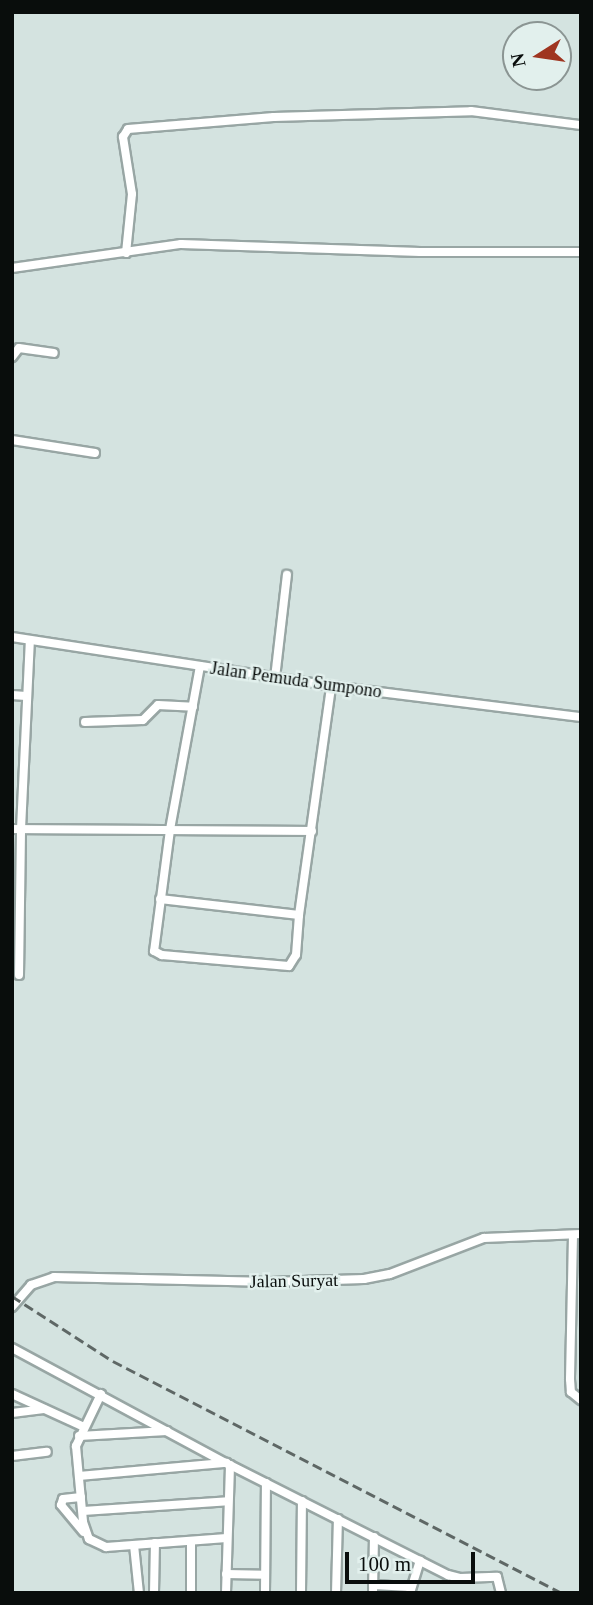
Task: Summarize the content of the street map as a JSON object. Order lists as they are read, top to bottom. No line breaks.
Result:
{"streets":{"street":["Jalan Pemuda Sumpono","Jalan Suryat"]},"scale_bar":"100 m","north":"left"}
